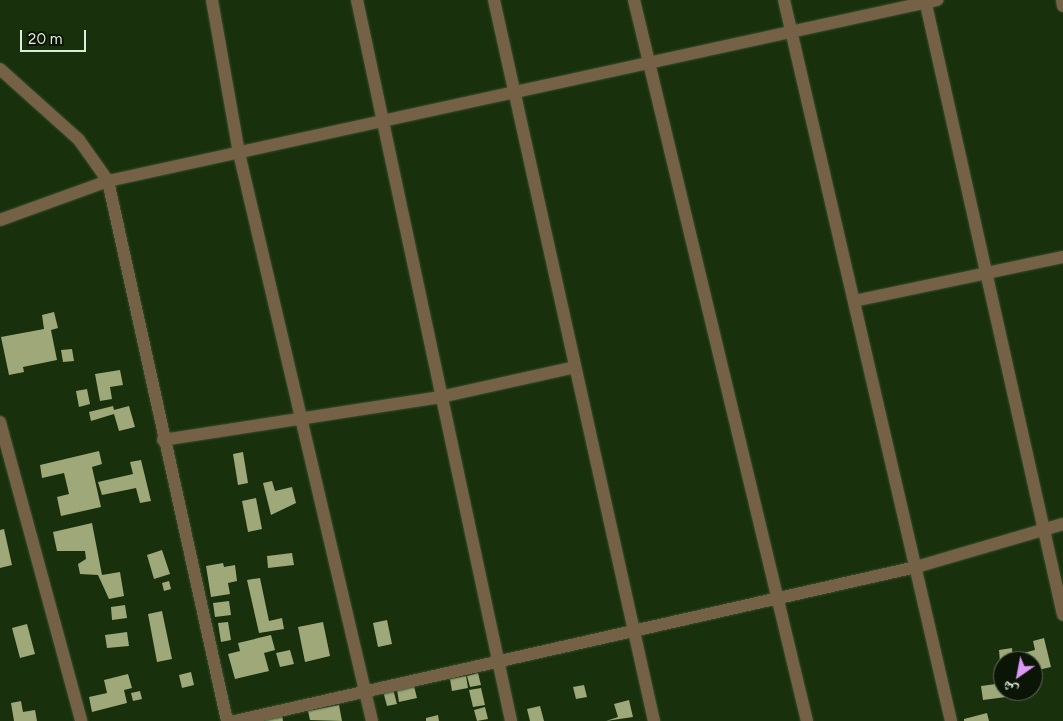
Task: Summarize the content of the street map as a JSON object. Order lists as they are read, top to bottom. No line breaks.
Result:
{"scale_bar":"20 m","north":"bottom left"}
